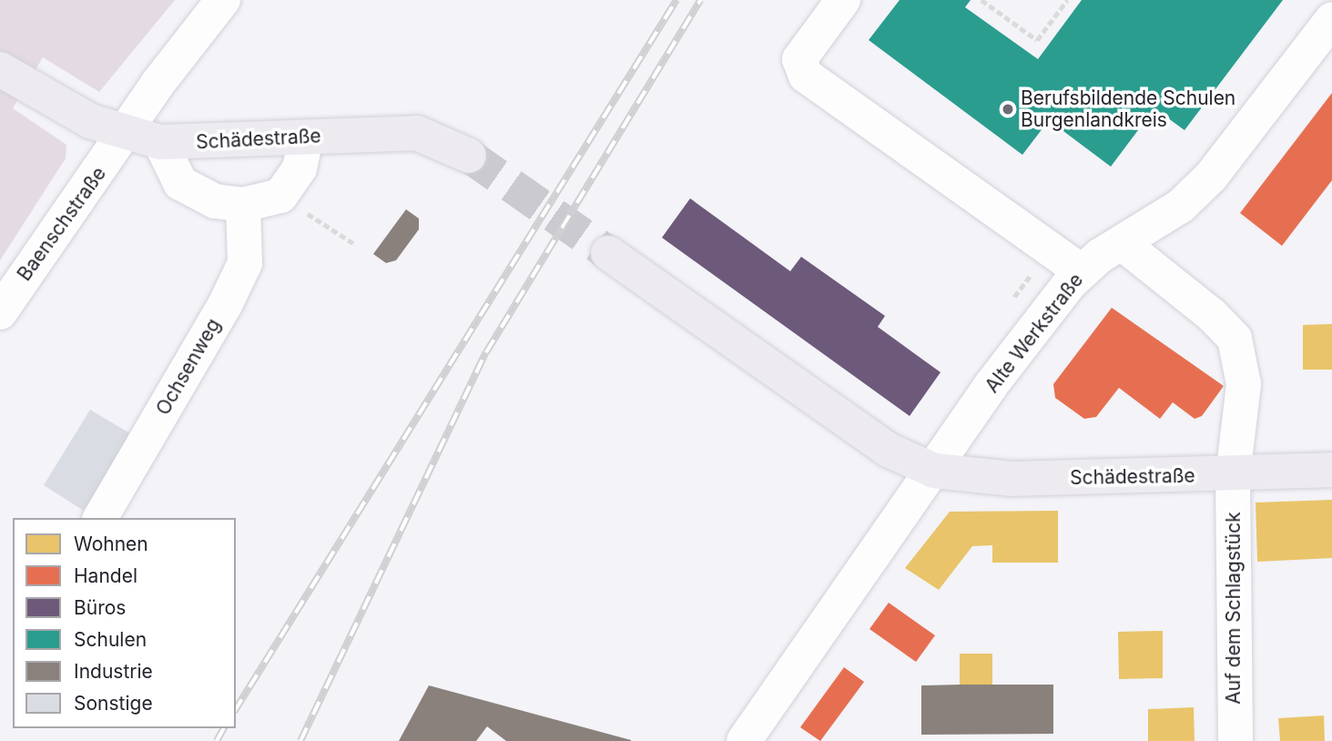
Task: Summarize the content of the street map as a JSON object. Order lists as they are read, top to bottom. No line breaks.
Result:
{"streets":{"main road":["Schädestraße"],"street":["Baenschstraße","Alte Werkstraße","Ochsenweg","Auf dem Schlagstück"]},"crossings":[["Schädestraße","Baenschstraße"],["Schädestraße","Alte Werkstraße"],["Schädestraße","Auf dem Schlagstück"],["Alte Werkstraße","Auf dem Schlagstück"]],"places":["Berufsbildende Schulen Burgenlandkreis"],"legend":["Wohnen","Handel","Büros","Schulen","Industrie","Sonstige"]}
